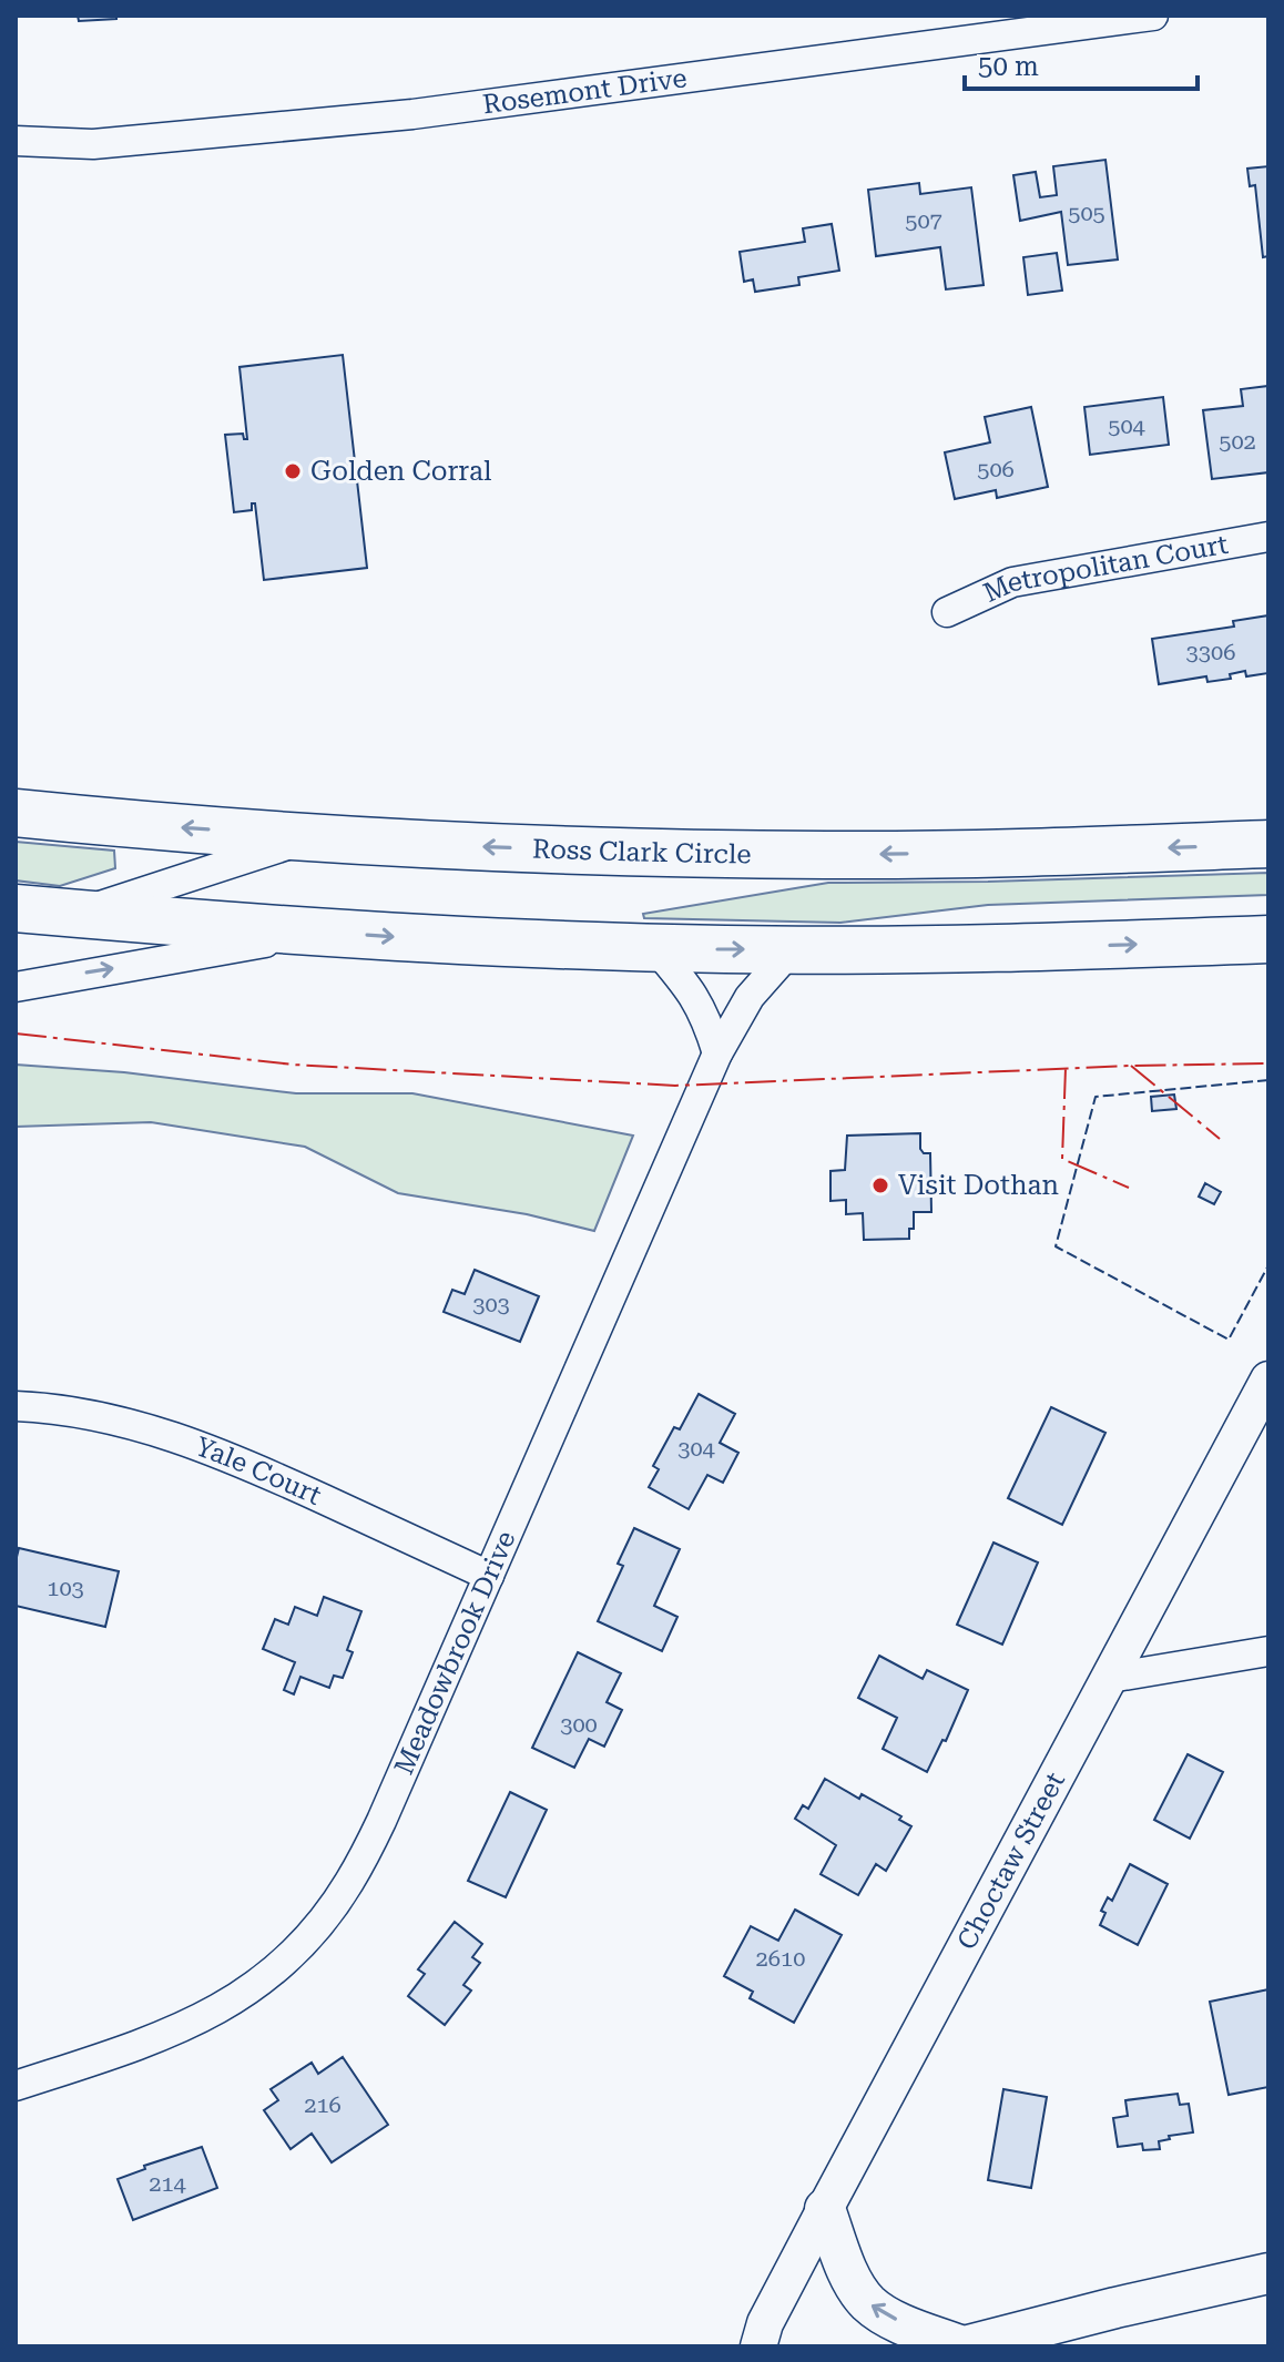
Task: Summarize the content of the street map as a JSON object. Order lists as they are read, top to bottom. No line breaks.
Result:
{"streets":{"highway":["Ross Clark Circle"],"street":["Rosemont Drive","Metropolitan Court","Yale Court","Meadowbrook Drive","Choctaw Street"]},"crossings":[["Yale Court","Meadowbrook Drive"]],"places":["Golden Corral","Visit Dothan"],"house_numbers":["505","507","504","502","506","3306","303","304","103","300","2610","216","214"],"scale_bar":"50 m"}
